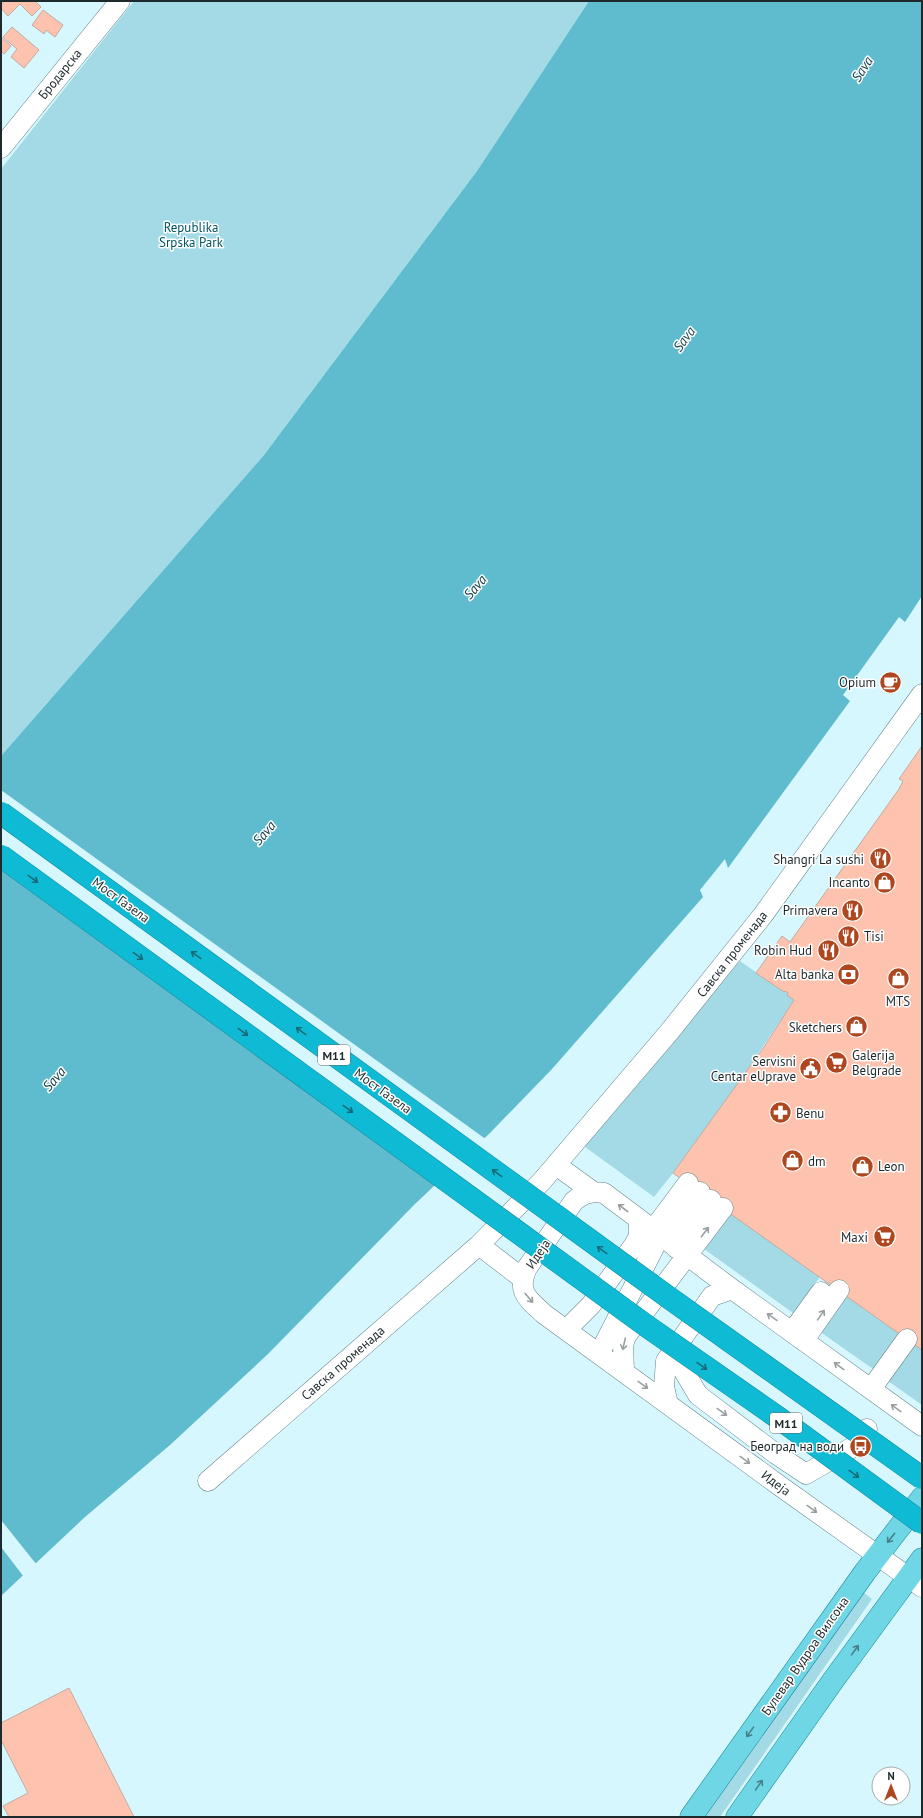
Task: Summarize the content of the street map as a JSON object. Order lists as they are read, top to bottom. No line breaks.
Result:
{"streets":{"highway":["Мост Газела","M11"],"main road":["Булевар Вудроа Вилсона"],"street":["Бродарска","Савска променада","Идеја"]},"crossings":[["Идеја","Булевар Вудроа Вилсона"]],"water":["Sava"],"parks":["Republika Srpska Park"],"places":{"cafe":["Opium"],"restaurant":["Shangri La sushi","Primavera","Tisi","Robin Hud"],"shop":["Incanto","MTS","Sketchers","dm","Leon"],"bank":["Alta banka"],"supermarket":["Galerija Belgrade","Maxi"],"public building":["Servisni Centar eUprave"],"pharmacy":["Benu"],"bus stop":["Београд на води"]},"north":"top"}
